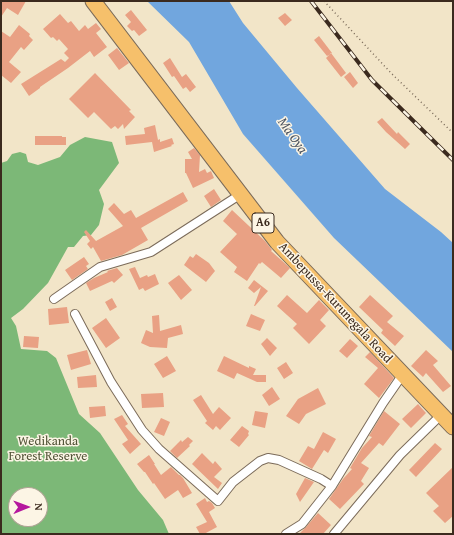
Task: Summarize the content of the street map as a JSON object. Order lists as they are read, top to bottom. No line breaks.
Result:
{"streets":{"highway":["A6","Ambepussa-Kurunegala Road"]},"water":["Ma Oya"],"parks":["Wedikanda Forest Reserve"],"north":"right"}
